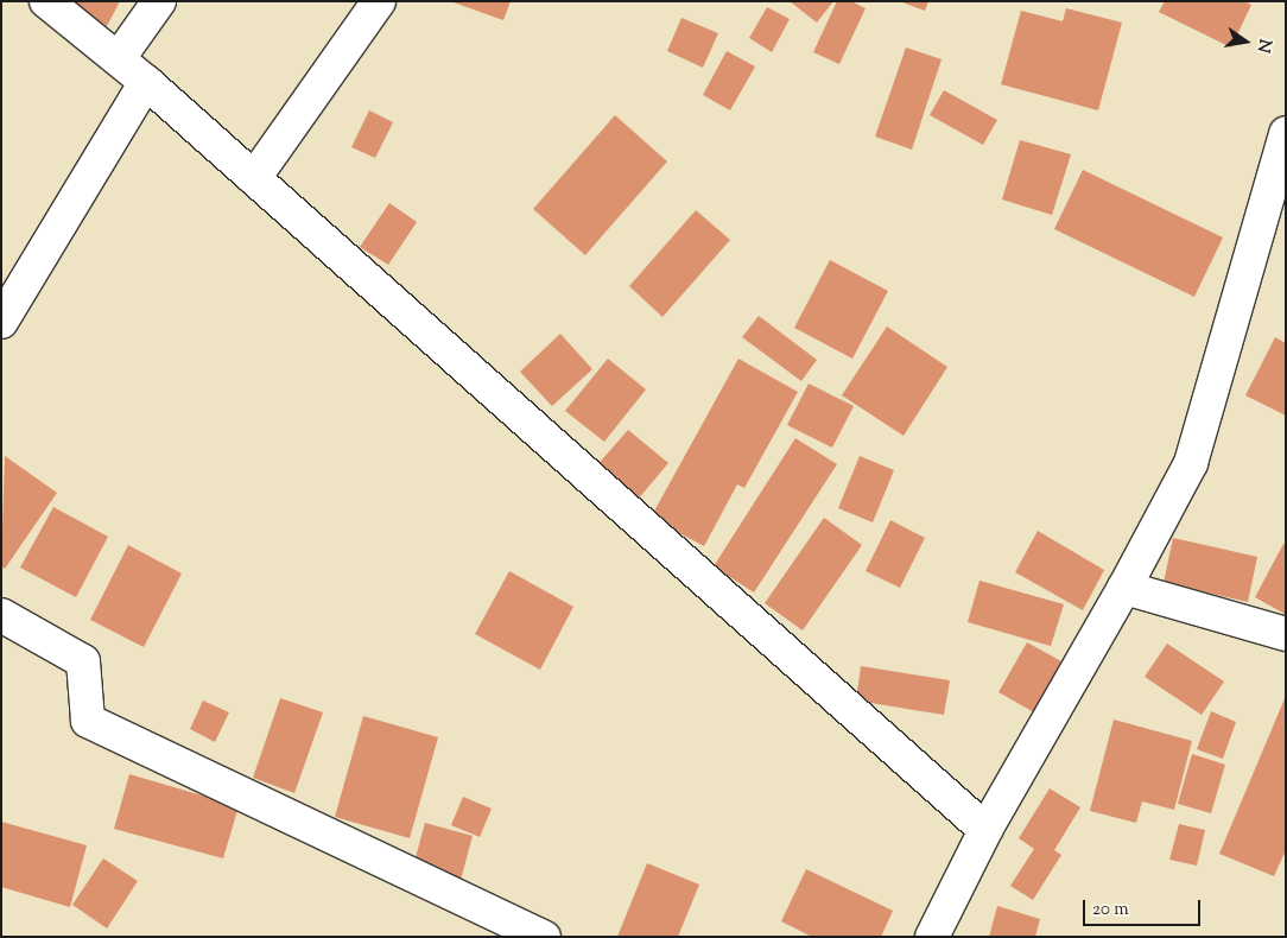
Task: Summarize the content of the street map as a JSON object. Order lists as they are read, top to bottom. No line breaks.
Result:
{"scale_bar":"20 m","north":"right"}
